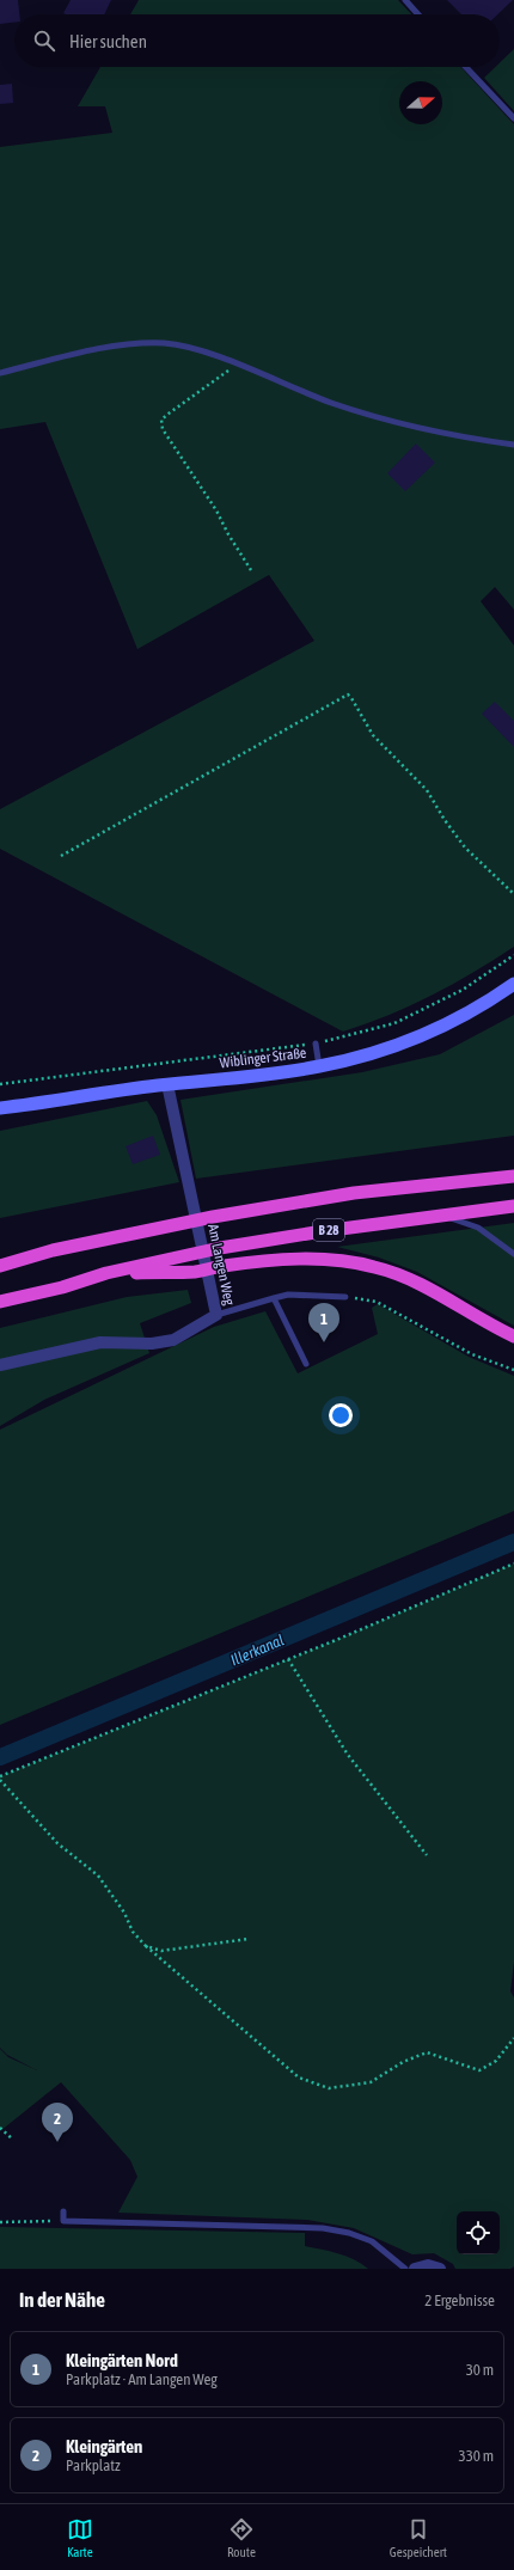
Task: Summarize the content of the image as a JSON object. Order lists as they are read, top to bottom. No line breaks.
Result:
{"streets":{"highway":["B 28"],"main road":["Wiblinger Straße"],"street":["Am Langen Weg"]},"crossings":[["Wiblinger Straße","Am Langen Weg"]],"water":["Illerkanal"],"north":"right","page":{"search":"Hier suchen","pins":["1","2"],"heading":["In der Nähe","2 Ergebnisse"],"list":[{"mark":"1","name":"Kleingärten Nord","note":"Parkplatz · Am Langen Weg","value":"30 m"},{"mark":"2","name":"Kleingärten","note":"Parkplatz","value":"330 m"}],"nav":["Karte","Route","Gespeichert"]}}
